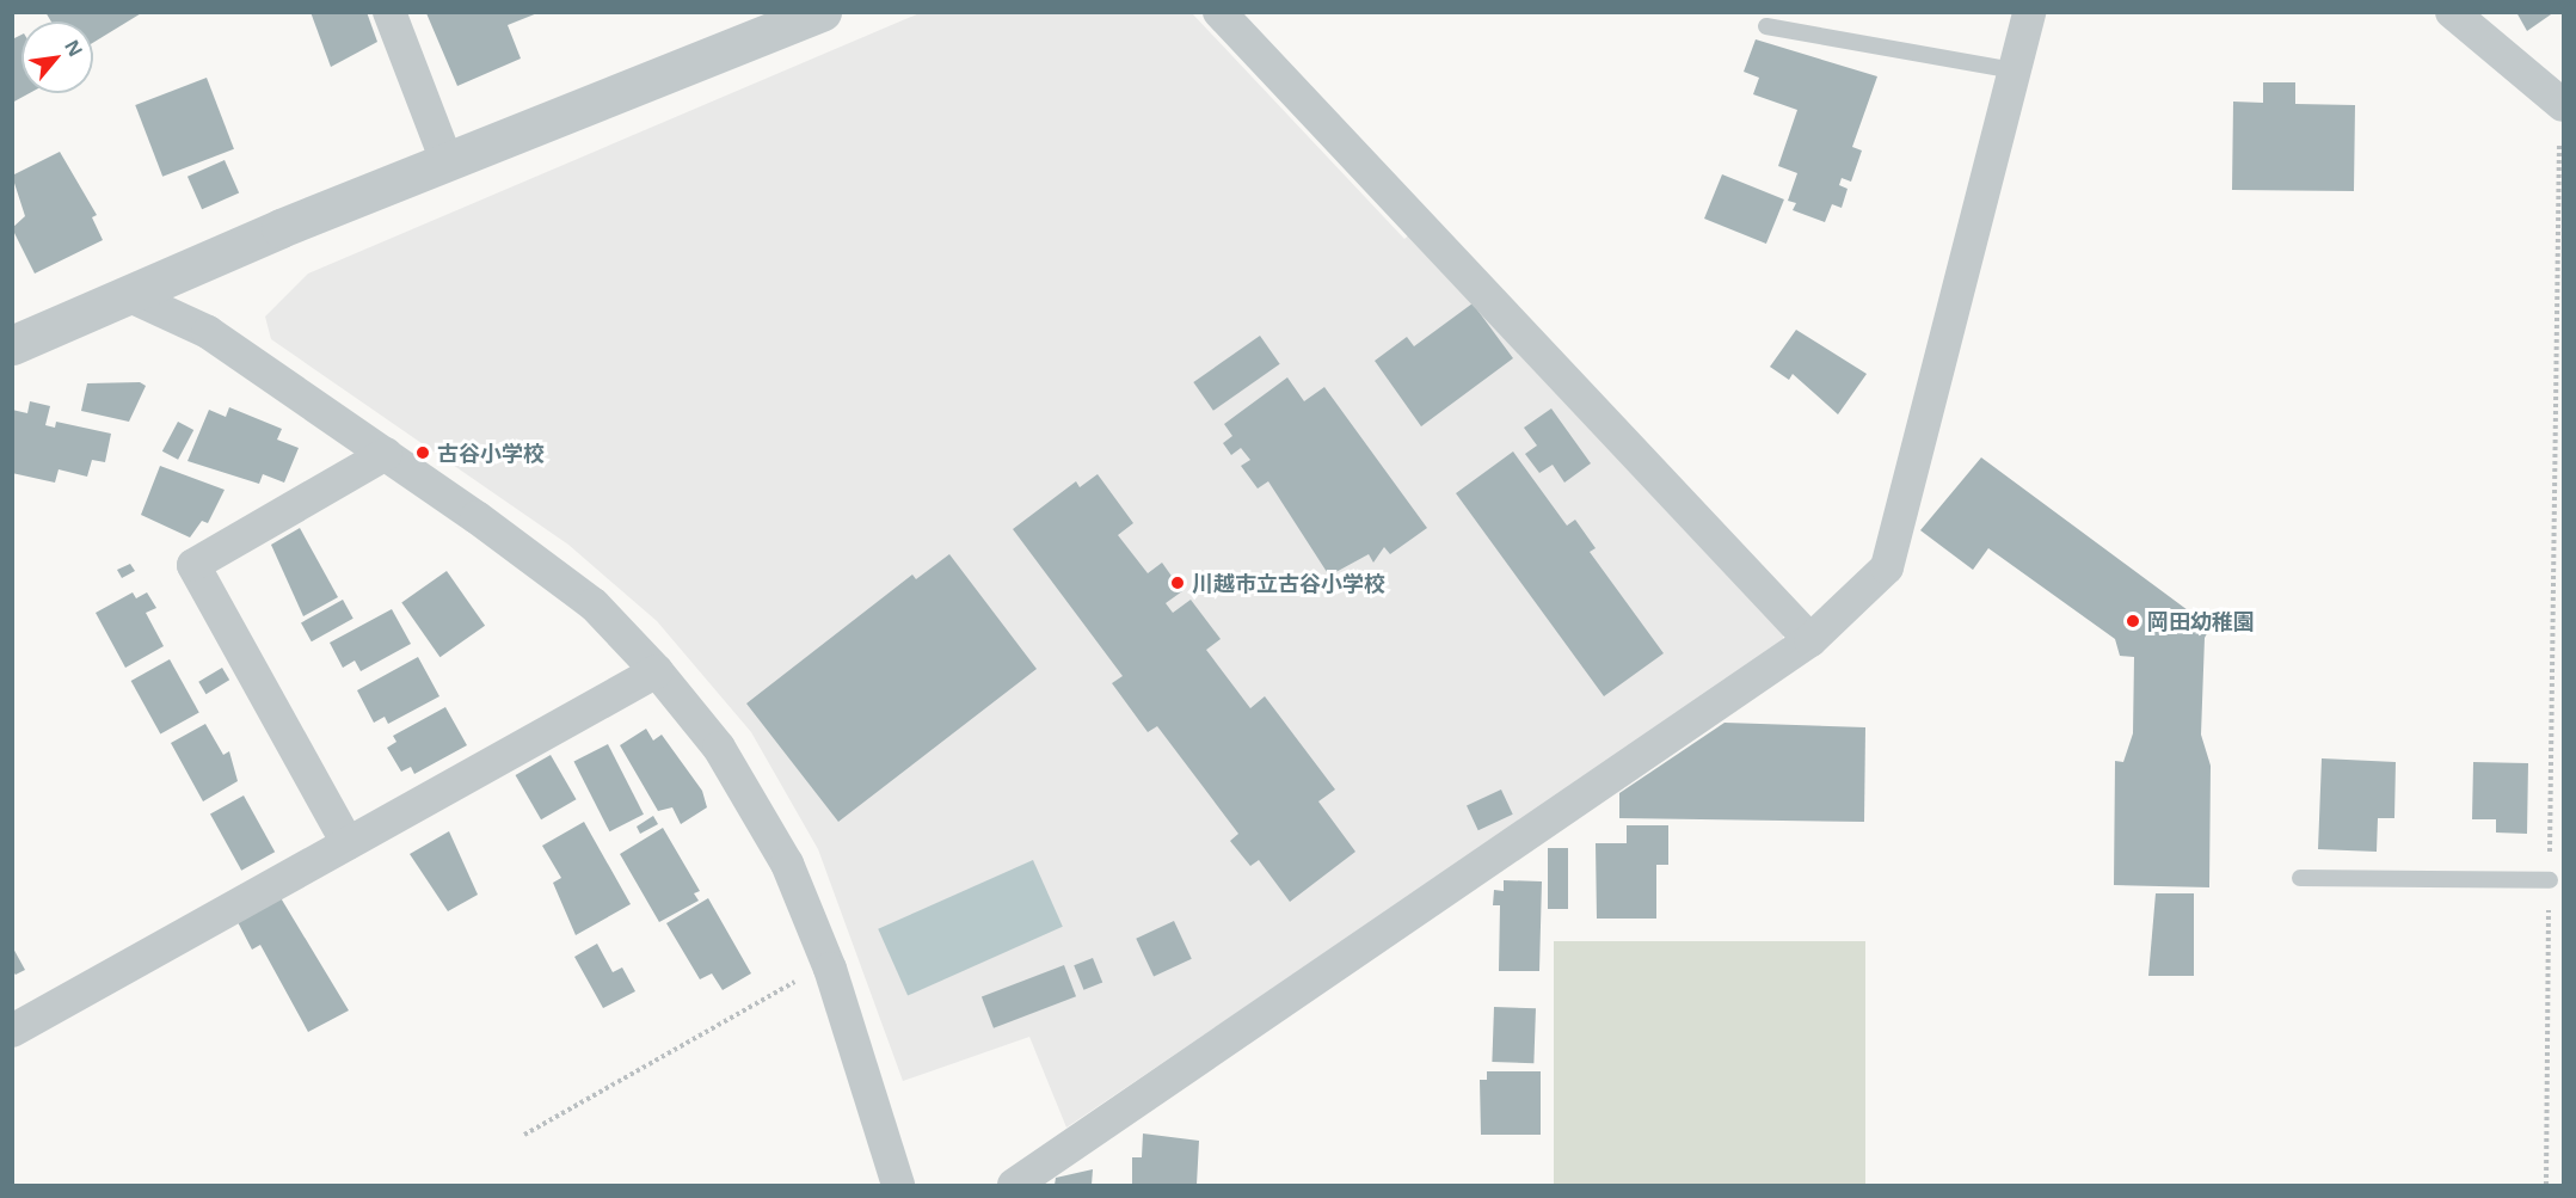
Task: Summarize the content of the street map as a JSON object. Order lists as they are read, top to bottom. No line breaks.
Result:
{"places":["古谷小学校","川越市立古谷小学校","岡田幼稚園"],"north":"top right"}
